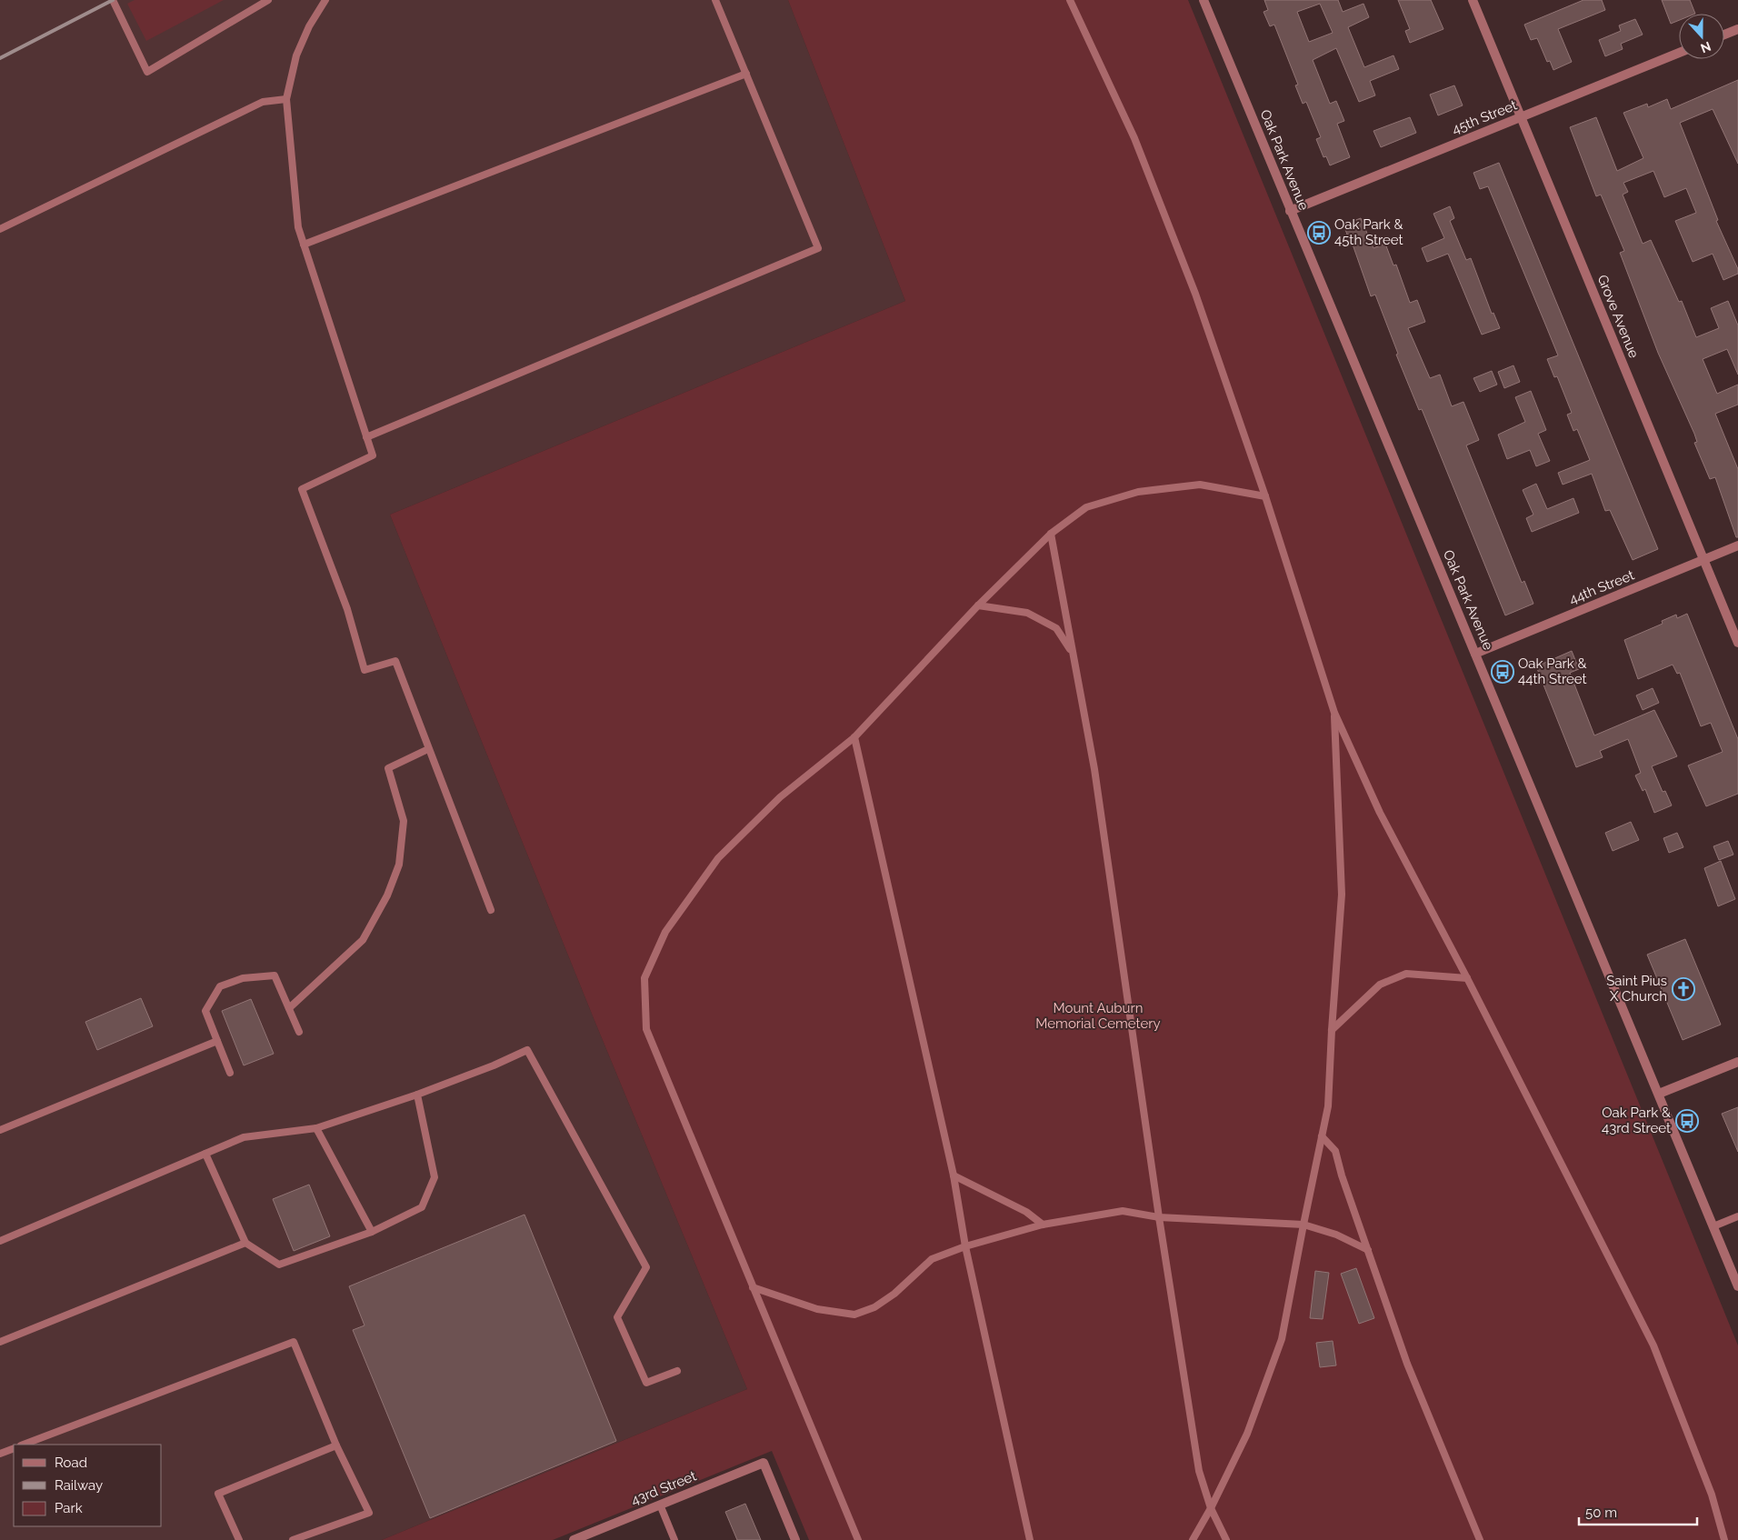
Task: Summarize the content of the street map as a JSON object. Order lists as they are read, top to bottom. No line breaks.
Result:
{"streets":{"street":["45th Street","Oak Park Avenue","Grove Avenue","44th Street","43rd Street"]},"crossings":[["45th Street","Oak Park Avenue"],["45th Street","Grove Avenue"],["Oak Park Avenue","44th Street"],["Grove Avenue","44th Street"]],"parks":["Mount Auburn Memorial Cemetery"],"places":{"bus stop":["Oak Park & 45th Street","Oak Park & 44th Street","Oak Park & 43rd Street"],"church":["Saint Pius X Church"]},"legend":["Road","Railway","Park"],"scale_bar":"50 m","north":"bottom"}
